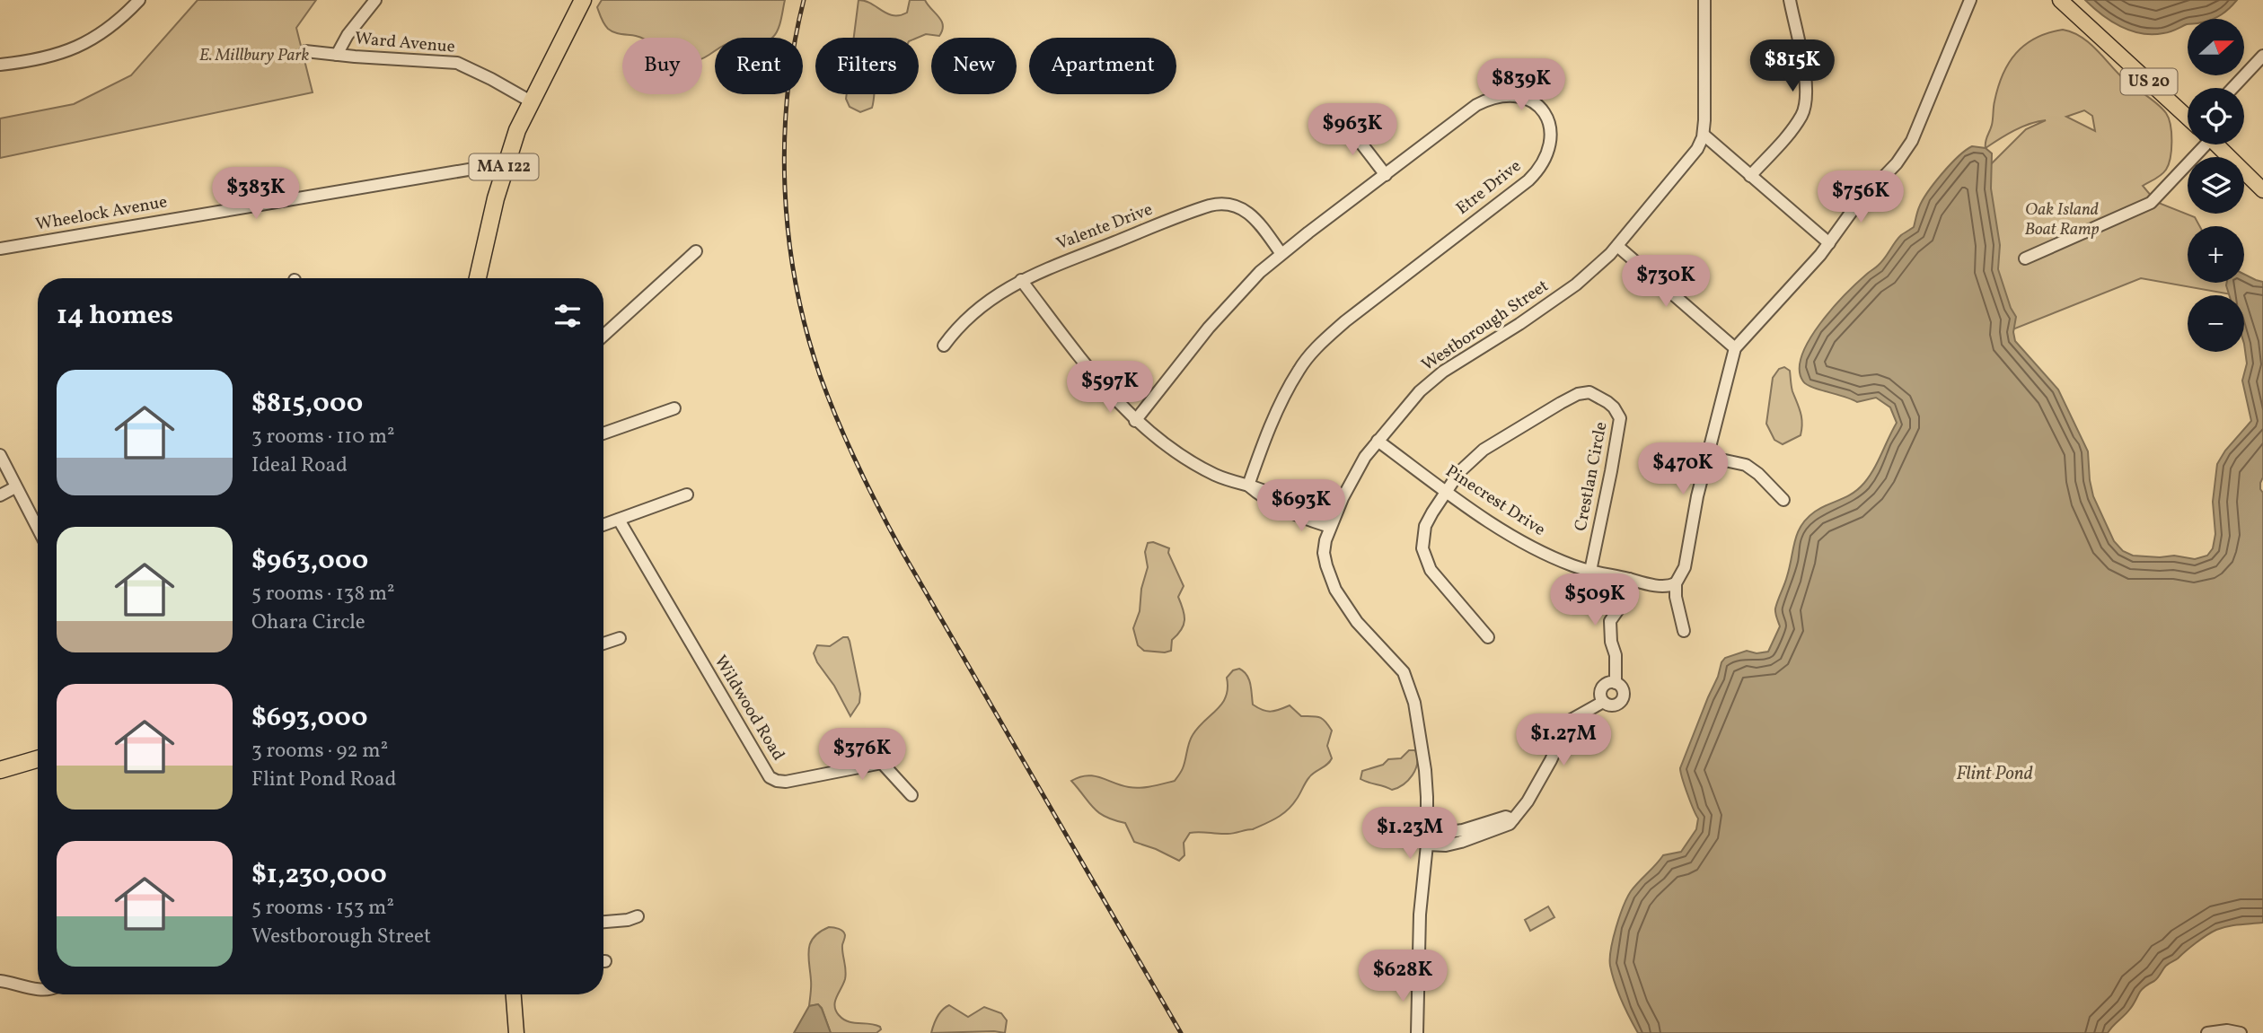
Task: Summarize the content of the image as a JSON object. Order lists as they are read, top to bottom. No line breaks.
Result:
{"streets":{"highway":["MA 122"],"main road":["US 20"],"street":["Ward Avenue","Etre Drive","Wheelock Avenue","Valente Drive","Westborough Street","Crestlan Circle","Pinecrest Drive","Wildwood Road"]},"crossings":[["Ward Avenue","MA 122"],["MA 122","Wheelock Avenue"],["Etre Drive","Valente Drive"],["Westborough Street","Pinecrest Drive"],["Crestlan Circle","Pinecrest Drive"]],"water":["Flint Pond"],"parks":["E. Millbury Park","Oak Island Boat Ramp"],"north":"right","page":{"map_buttons":["+","−"],"chip":["Buy","Rent","Filters","New","Apartment"],"price":["$815K","$839K","$963K","$383K","$756K","$730K","$597K","$470K","$693K","$509K","$1.27M","$376K","$1.23M","$628K"],"heading":"14 homes","list":[{"name":"$815,000","note":"3 rooms · 110 m² · Ideal Road"},{"name":"$963,000","note":"5 rooms · 138 m² · Ohara Circle"},{"name":"$693,000","note":"3 rooms · 92 m² · Flint Pond Road"},{"name":"$1,230,000","note":"5 rooms · 153 m² · Westborough Street"}]}}
